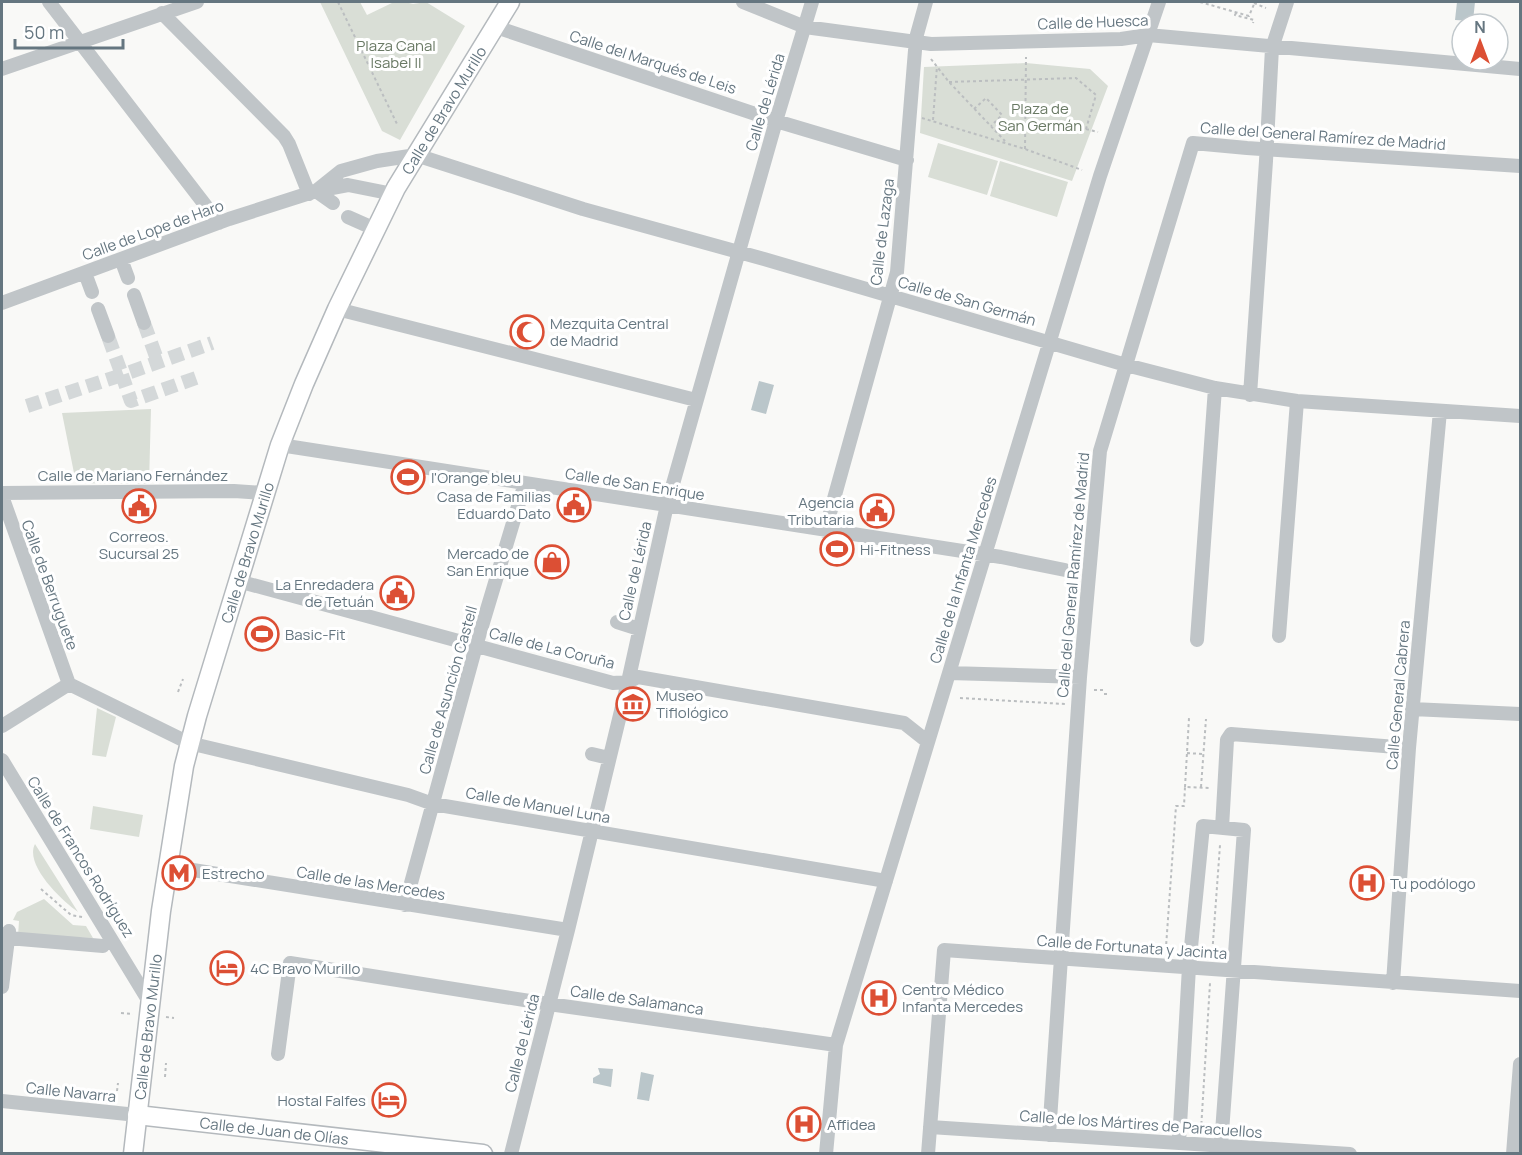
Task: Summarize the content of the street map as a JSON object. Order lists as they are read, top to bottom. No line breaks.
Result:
{"streets":{"main road":["Calle de Bravo Murillo","Calle de Juan de Olías"],"street":["Calle de Huesca","Calle del Marqués de Leis","Calle de Lérida","Calle del General Ramírez de Madrid","Calle de Lope de Haro","Calle de Lazaga","Calle de San Germán","Calle de Mariano Fernández","Calle de San Enrique","Calle de la Infanta Mercedes","Calle de Berruguete","Calle de La Coruña","Calle de Asunción Castell","Calle General Cabrera","Calle de Manuel Luna","Calle de Francos Rodríguez","Calle de las Mercedes","Calle de Fortunata y Jacinta","Calle de Salamanca","Calle Navarra","Calle de los Mártires de Paracuellos"]},"crossings":[["Calle de Huesca","Calle de Lérida"],["Calle de Huesca","Calle de Lazaga"],["Calle de Huesca","Calle de la Infanta Mercedes"],["Calle del Marqués de Leis","Calle de Lérida"],["Calle del Marqués de Leis","Calle de Bravo Murillo"],["Calle del Marqués de Leis","Calle de Lazaga"],["Calle de Lérida","Calle de San Germán"],["Calle de Lérida","Calle de San Enrique"],["Calle de Lérida","Calle de La Coruña"],["Calle de Lérida","Calle de Manuel Luna"],["Calle de Lérida","Calle de las Mercedes"],["Calle de Lérida","Calle de Salamanca"],["Calle de Bravo Murillo","Calle de Lope de Haro"],["Calle de Bravo Murillo","Calle de San Germán"],["Calle de Bravo Murillo","Calle de Mariano Fernández"],["Calle de Bravo Murillo","Calle de San Enrique"],["Calle de Bravo Murillo","Calle de La Coruña"],["Calle de Bravo Murillo","Calle de Manuel Luna"],["Calle de Bravo Murillo","Calle de Francos Rodríguez"],["Calle de Bravo Murillo","Calle de las Mercedes"],["Calle de Bravo Murillo","Calle Navarra"],["Calle de Bravo Murillo","Calle de Juan de Olías"],["Calle del General Ramírez de Madrid","Calle de San Germán"],["Calle del General Ramírez de Madrid","Calle de Fortunata y Jacinta"],["Calle del General Ramírez de Madrid","Calle de los Mártires de Paracuellos"],["Calle de Lope de Haro","Calle de San Germán"],["Calle de Lazaga","Calle de San Germán"],["Calle de Lazaga","Calle de San Enrique"],["Calle de San Germán","Calle de la Infanta Mercedes"],["Calle de San Germán","Calle General Cabrera"],["Calle de Mariano Fernández","Calle de Berruguete"],["Calle de San Enrique","Calle de la Infanta Mercedes"],["Calle de San Enrique","Calle de Asunción Castell"],["Calle de la Infanta Mercedes","Calle de La Coruña"],["Calle de la Infanta Mercedes","Calle de Manuel Luna"],["Calle de la Infanta Mercedes","Calle de Salamanca"],["Calle de Berruguete","Calle de Manuel Luna"],["Calle de La Coruña","Calle de Asunción Castell"],["Calle de Asunción Castell","Calle de Manuel Luna"],["Calle de Asunción Castell","Calle de las Mercedes"],["Calle General Cabrera","Calle de Fortunata y Jacinta"],["Calle de Fortunata y Jacinta","Calle de los Mártires de Paracuellos"],["Calle Navarra","Calle de Juan de Olías"]],"parks":["Plaza Canal Isabel II","Plaza de San Germán"],"places":{"mosque":["Mezquita Central de Madrid"],"sports":["l'Orange bleu","Hi-Fitness","Basic-Fit"],"public building":["Casa de Familias Eduardo Dato","Correos. Sucursal 25","Agencia Tributaria","La Enredadera de Tetuán"],"shop":["Mercado de San Enrique"],"museum":["Museo Tiflológico"],"metro station":["Estrecho"],"hospital":["Tu podólogo","Centro Médico Infanta Mercedes","Affidea"],"hotel":["4C Bravo Murillo","Hostal Falfes"]},"scale_bar":"50 m","north":"top"}
